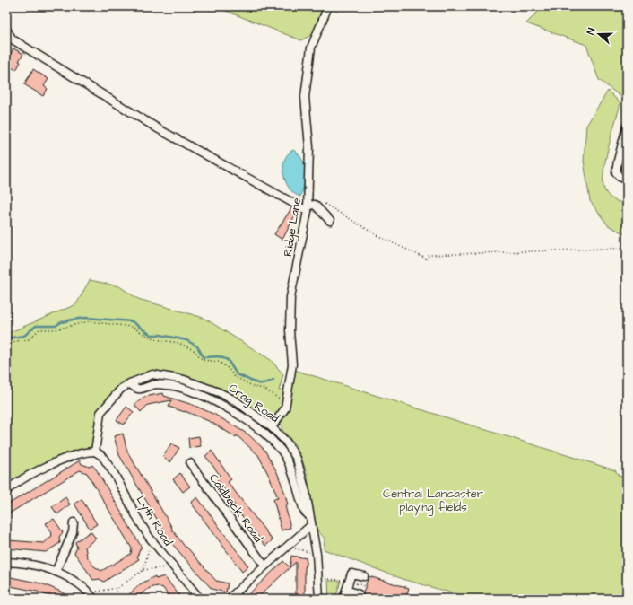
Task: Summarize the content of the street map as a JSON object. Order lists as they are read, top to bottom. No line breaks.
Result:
{"streets":{"street":["Ridge Lane","Crag Road","Caldbeck Road","Lyth Road"]},"crossings":[["Ridge Lane","Crag Road"],["Crag Road","Lyth Road"]],"parks":["Central Lancaster playing fields"],"north":"left"}
